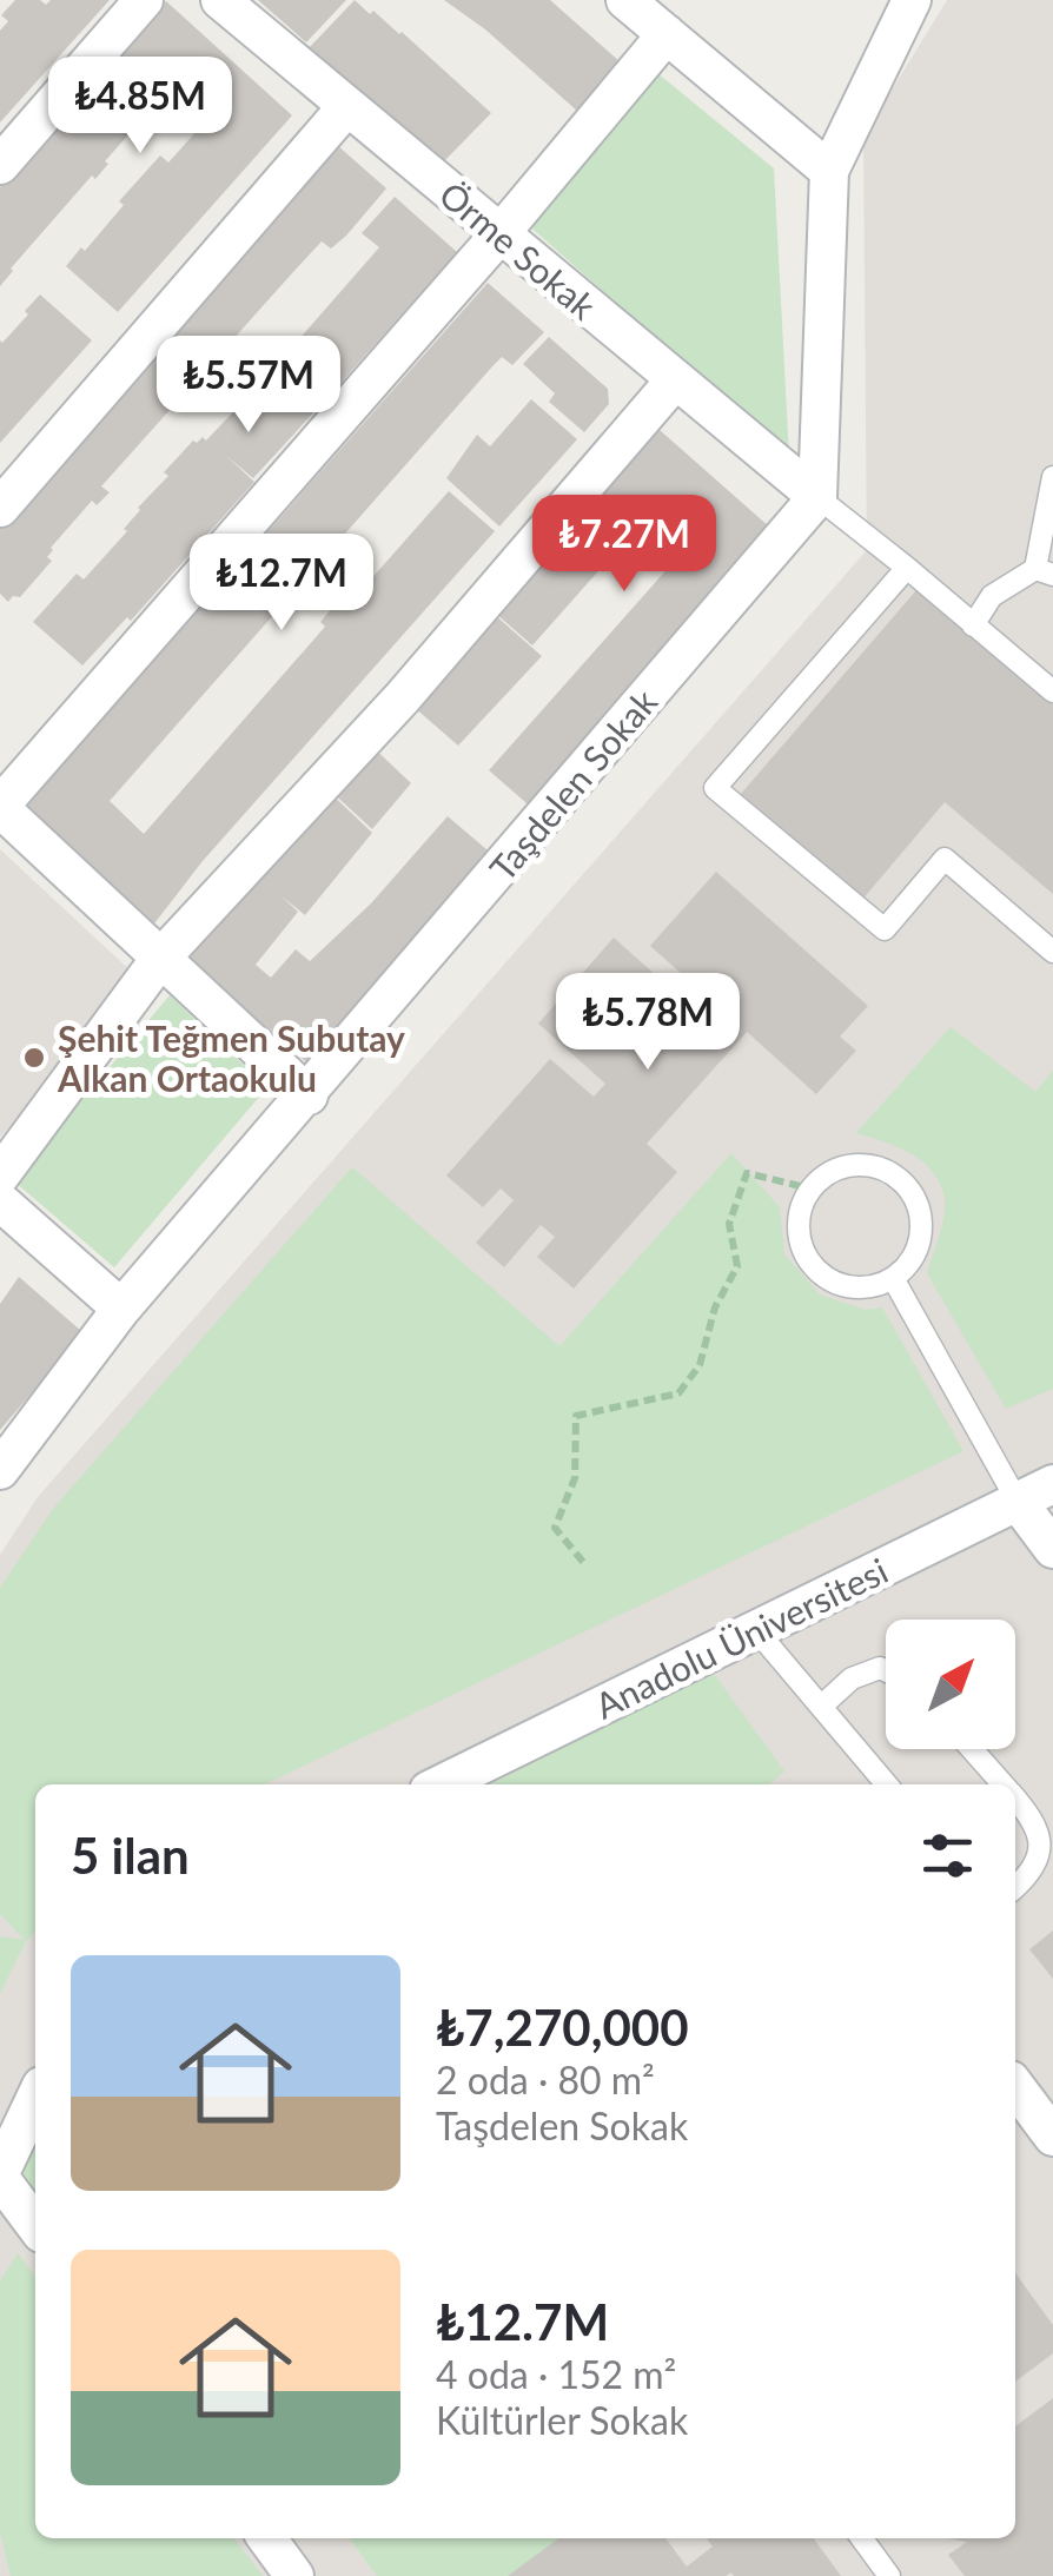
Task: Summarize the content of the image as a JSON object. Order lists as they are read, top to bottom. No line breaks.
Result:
{"streets":{"street":["Örme Sokak","Taşdelen Sokak","Anadolu Üniversitesi"]},"crossings":[["Örme Sokak","Taşdelen Sokak"]],"places":["Şehit Teğmen Subutay Alkan Ortaokulu"],"north":"top right","page":{"price":["₺4.85M","₺5.57M","₺7.27M","₺12.7M","₺5.78M"],"heading":"5 ilan","list":[{"name":"₺7,270,000","note":"2 oda · 80 m² · Taşdelen Sokak"},{"name":"₺12.7M","note":"4 oda · 152 m² · Kültürler Sokak"}]}}
